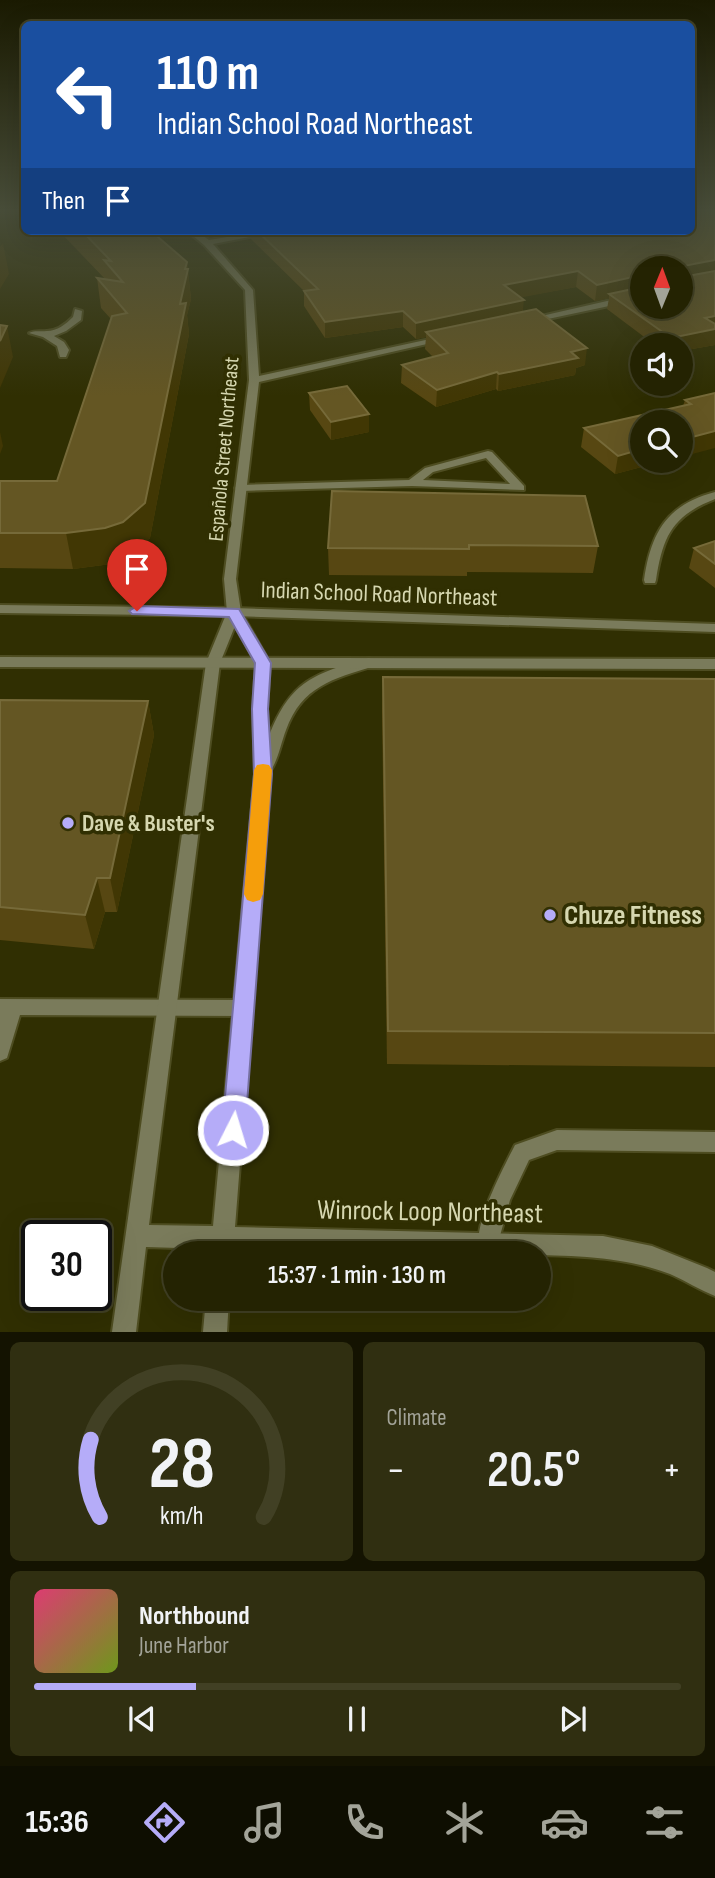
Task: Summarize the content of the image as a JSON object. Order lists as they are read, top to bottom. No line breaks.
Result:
{"streets":{"street":["Española Street Northeast","Indian School Road Northeast","Winrock Loop Northeast"]},"crossings":[["Española Street Northeast","Indian School Road Northeast"]],"places":["Dave & Buster's","Chuze Fitness"],"north":"top","page":{"turn":["110 m","Indian School Road Northeast"],"then":"Then","limit":"30","trip":"15:37 · 1 min · 130 m","tile":"Climate","heat":["−","20.5°","+"],"song":["Northbound","June Harbor"],"tabs":"15:36","gauge":["28","km/h"]}}
